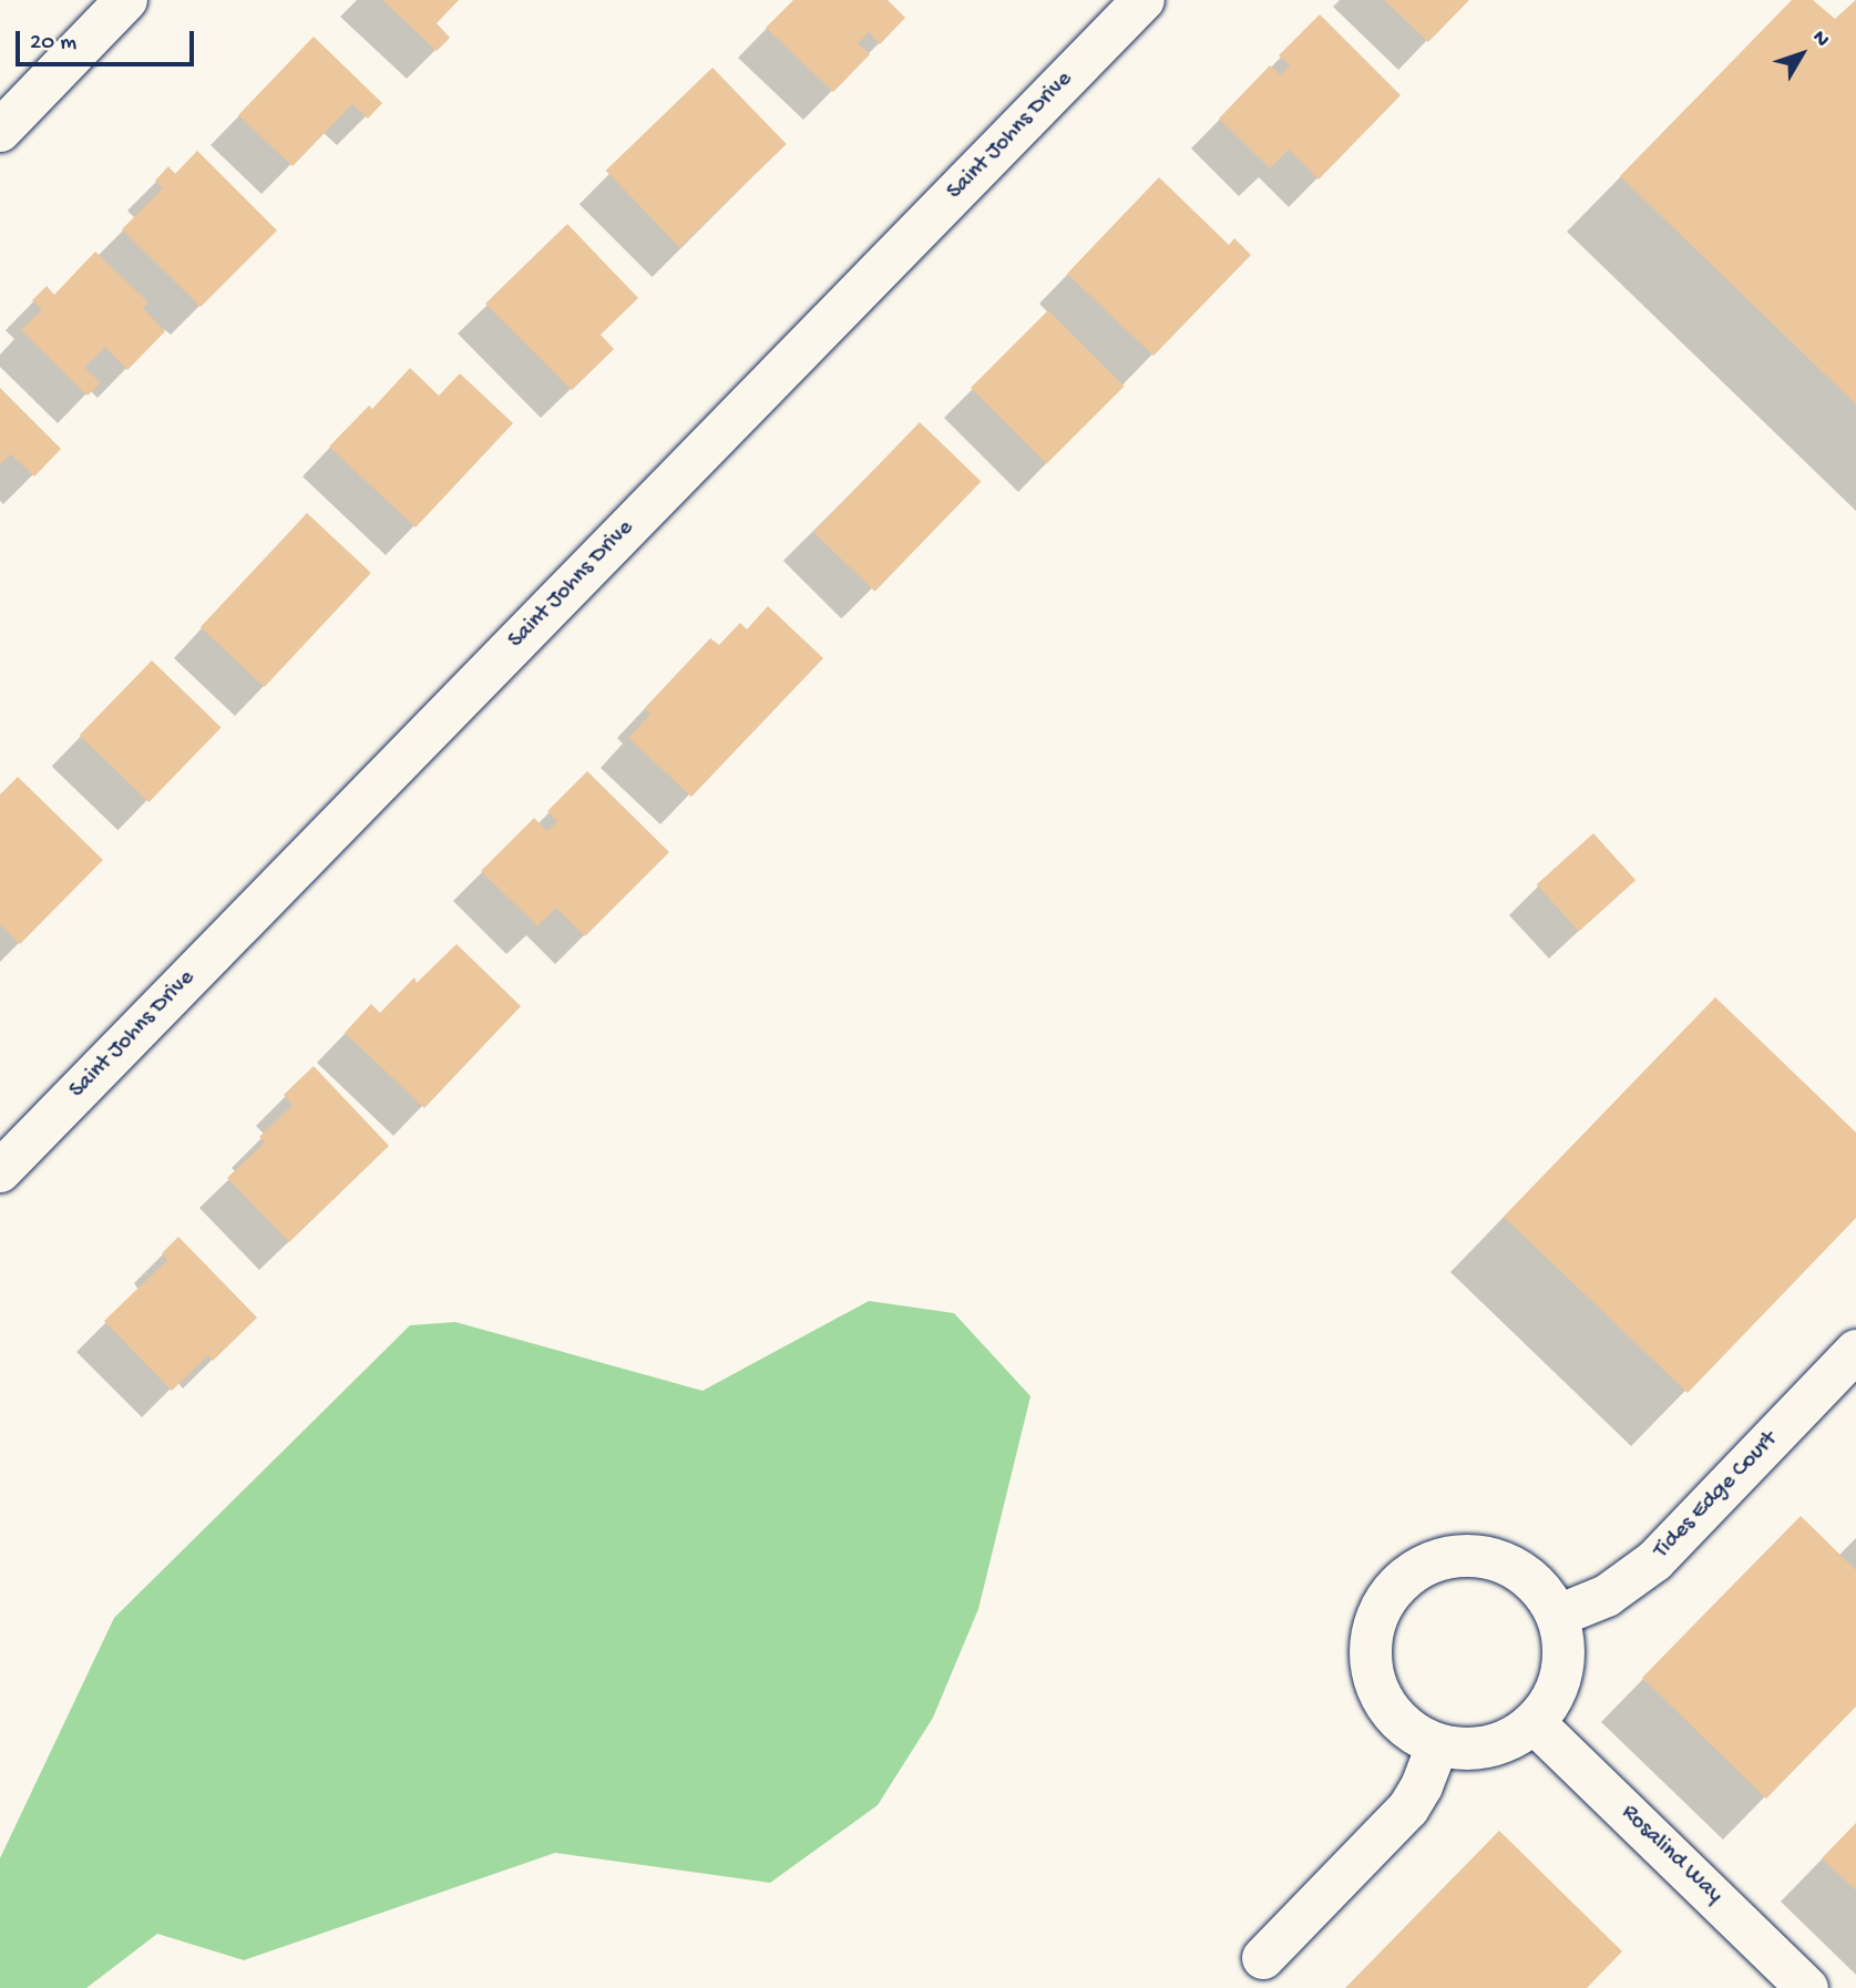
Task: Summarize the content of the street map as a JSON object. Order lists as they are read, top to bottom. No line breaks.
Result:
{"streets":{"street":["Saint Johns Drive","Tides Edge Court","Rosalind Way"]},"crossings":[["Tides Edge Court","Rosalind Way"]],"scale_bar":"20 m","north":"top right"}
